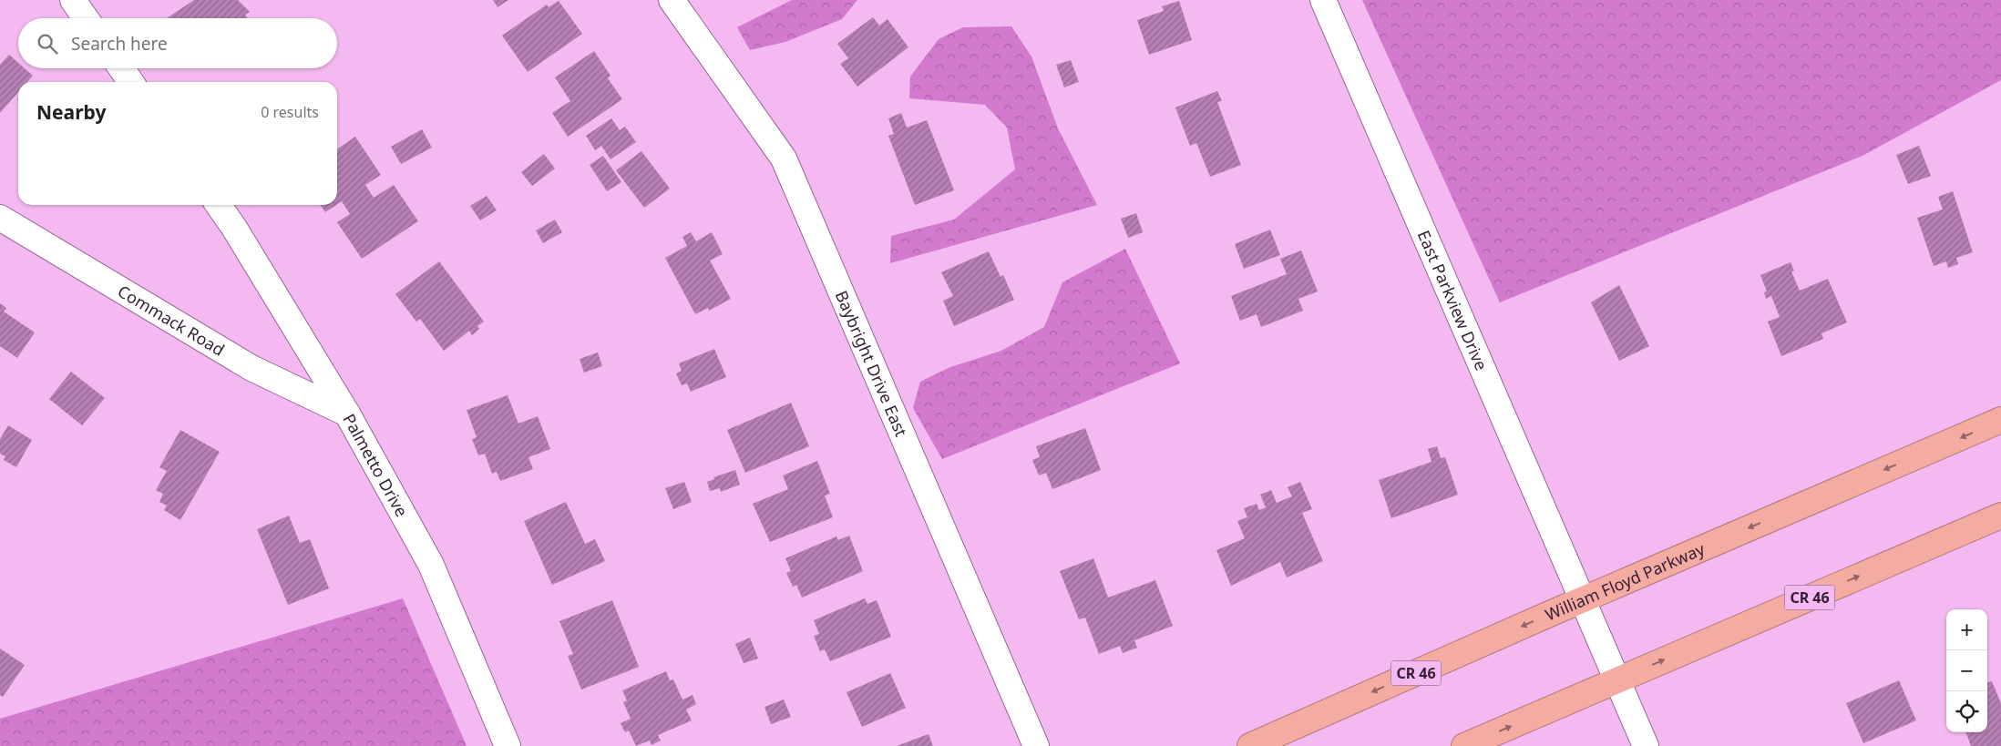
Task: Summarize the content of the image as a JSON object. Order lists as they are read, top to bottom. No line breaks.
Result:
{"streets":{"highway":["William Floyd Parkway","CR 46"],"street":["East Parkview Drive","Commack Road","Baybright Drive East","Palmetto Drive"]},"crossings":[["East Parkview Drive","William Floyd Parkway"],["East Parkview Drive","CR 46"],["Commack Road","Palmetto Drive"]],"page":{"search":"Search here","heading":["Nearby","0 results"],"map_buttons":["+","−"]}}
